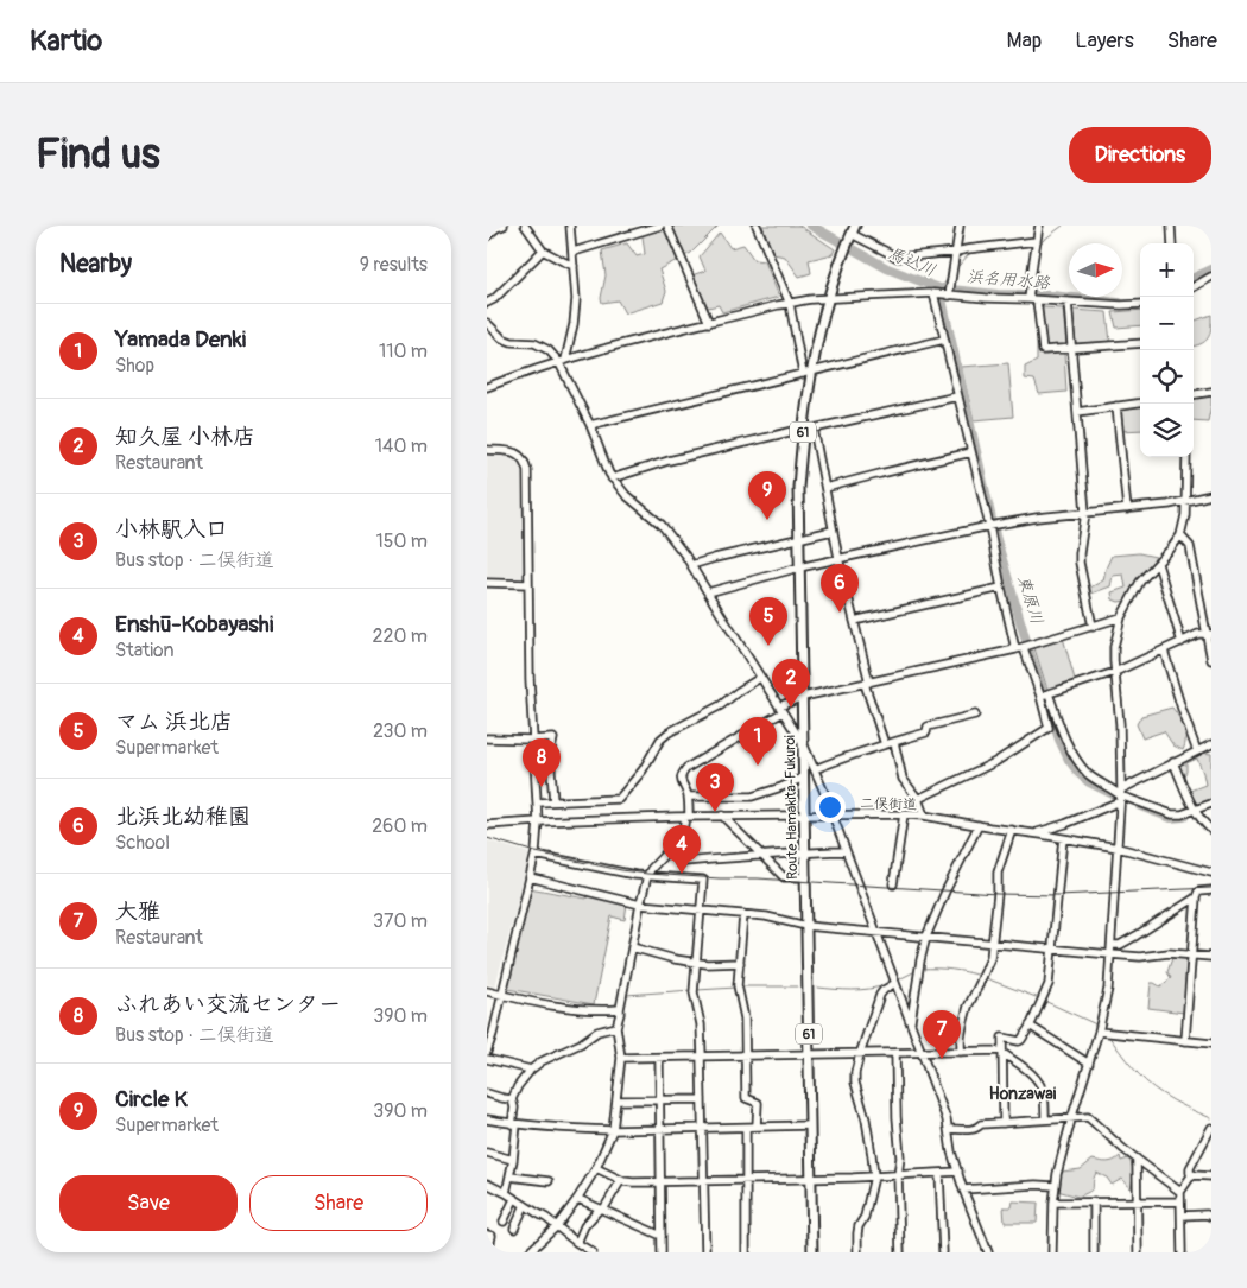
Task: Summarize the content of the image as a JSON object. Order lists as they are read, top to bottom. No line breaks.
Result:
{"streets":{"main road":["61","Route Hamakita-Fukuroi"],"street":["二俣街道"]},"crossings":[["二俣街道","Route Hamakita-Fukuroi"]],"districts":["Honzawai"],"water":["馬込川","浜名用水路","東原川"],"north":"right","page":{"header":"Kartio","nav":["Map","Layers","Share"],"buttons":["Directions",["Save","Share"]],"title":"Find us","heading":["Nearby","9 results"],"map_buttons":["+","−"],"list":[{"mark":"1","name":"Yamada Denki","note":"Shop","value":"110 m"},{"mark":"2","name":"知久屋 小林店","note":"Restaurant","value":"140 m"},{"mark":"3","name":"小林駅入口","note":"Bus stop · 二俣街道","value":"150 m"},{"mark":"4","name":"Enshū-Kobayashi","note":"Station","value":"220 m"},{"mark":"5","name":"マム 浜北店","note":"Supermarket","value":"230 m"},{"mark":"6","name":"北浜北幼稚園","note":"School","value":"260 m"},{"mark":"7","name":"大雅","note":"Restaurant","value":"370 m"},{"mark":"8","name":"ふれあい交流センター","note":"Bus stop · 二俣街道","value":"390 m"},{"mark":"9","name":"Circle K","note":"Supermarket","value":"390 m"}],"pins":["9","6","5","2","1","8","3","4","7"]}}
